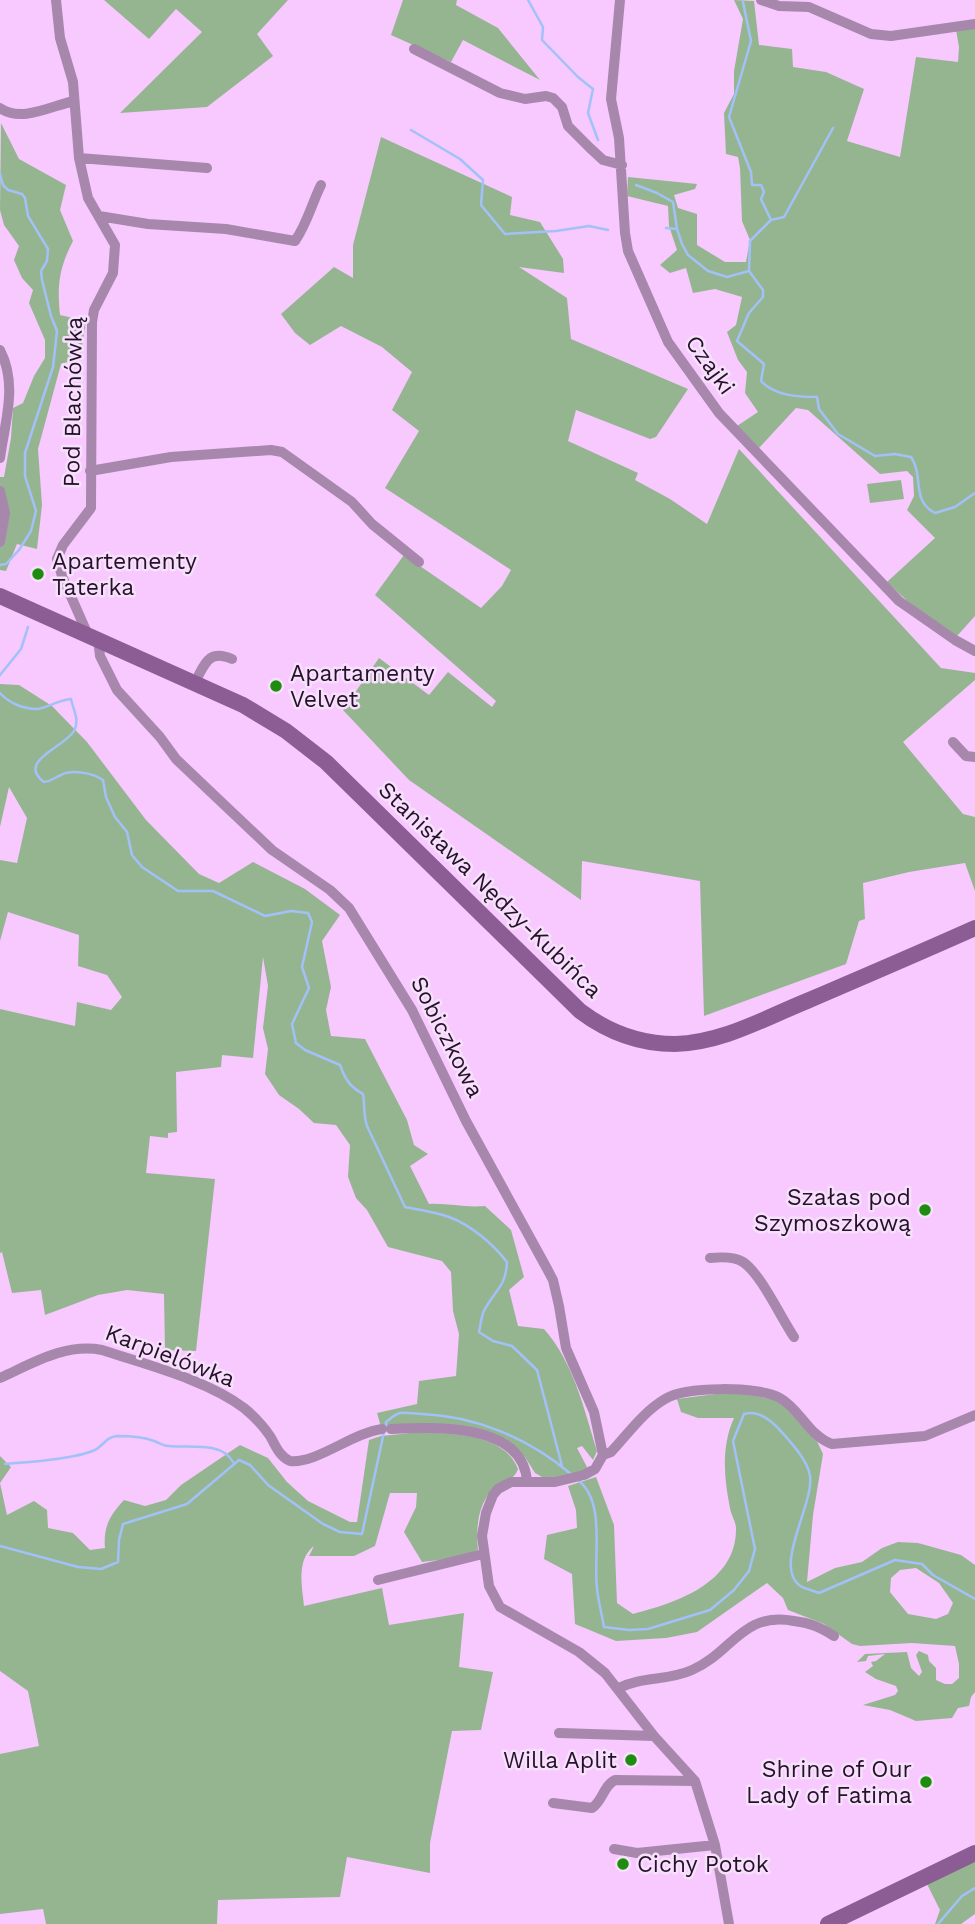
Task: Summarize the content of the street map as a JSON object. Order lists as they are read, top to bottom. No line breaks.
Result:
{"streets":{"street":["Czajki","Pod Blachówką","Stanisława Nędzy-Kubińca","Sobiczkowa","Karpielówka"]},"crossings":[["Pod Blachówką","Stanisława Nędzy-Kubińca"],["Pod Blachówką","Sobiczkowa"],["Stanisława Nędzy-Kubińca","Sobiczkowa"]],"places":["Apartementy Taterka","Apartamenty Velvet","Szałas pod Szymoszkową","Willa Aplit","Shrine of Our Lady of Fatima","Cichy Potok"]}
